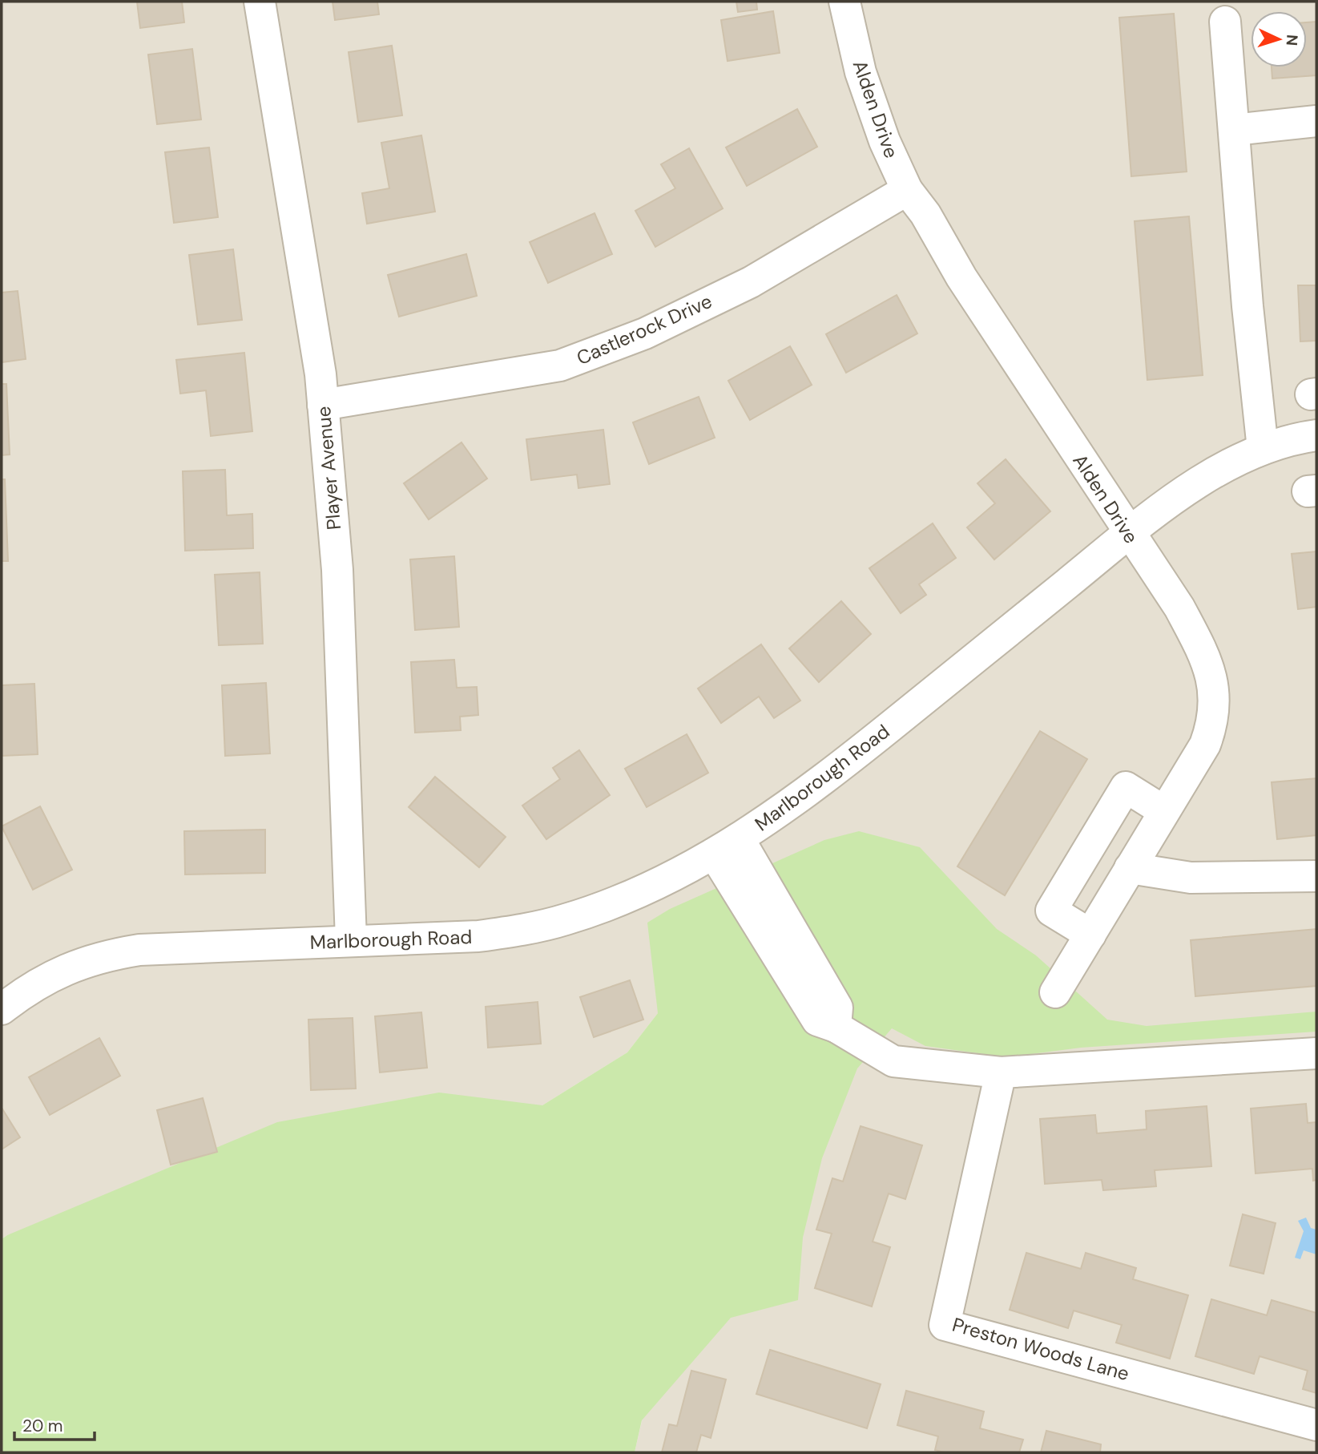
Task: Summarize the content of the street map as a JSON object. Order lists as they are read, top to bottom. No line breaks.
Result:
{"streets":{"street":["Alden Drive","Castlerock Drive","Player Avenue","Marlborough Road","Preston Woods Lane"]},"crossings":[["Alden Drive","Castlerock Drive"],["Alden Drive","Marlborough Road"],["Castlerock Drive","Player Avenue"],["Player Avenue","Marlborough Road"]],"scale_bar":"20 m","north":"right"}
